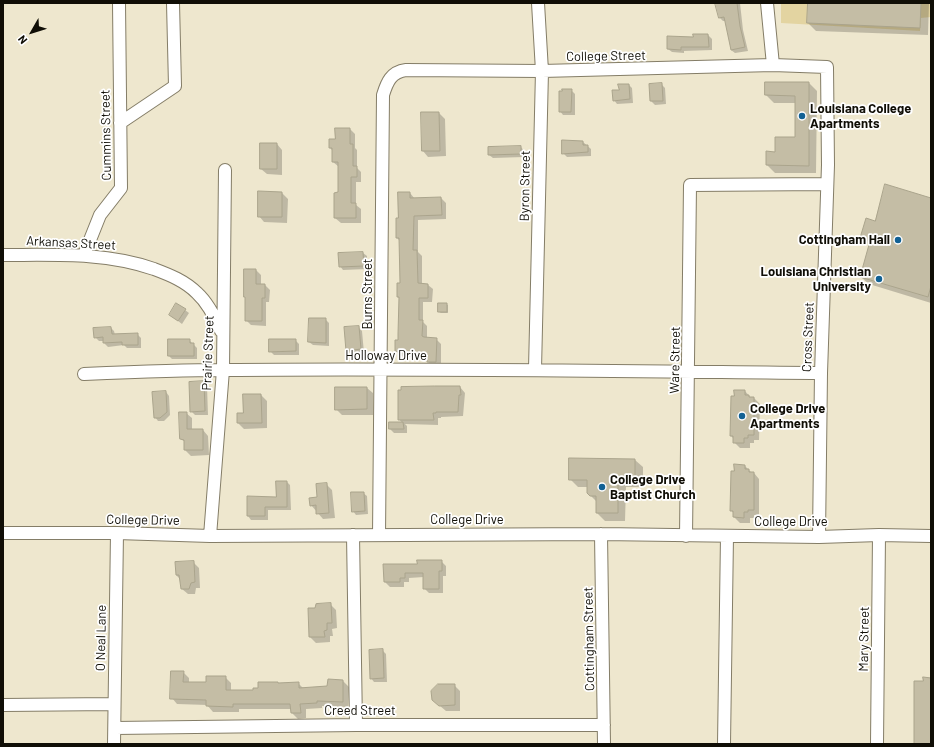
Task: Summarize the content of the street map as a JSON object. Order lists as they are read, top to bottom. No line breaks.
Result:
{"streets":{"street":["College Street","Cummins Street","Byron Street","Arkansas Street","Burns Street","Cross Street","Prairie Street","Holloway Drive","Ware Street","College Drive","O Neal Lane","Cottingham Street","Mary Street","Creed Street"]},"crossings":[["College Street","Byron Street"],["College Street","Burns Street"],["College Street","Cross Street"],["Cummins Street","Arkansas Street"],["Byron Street","Holloway Drive"],["Arkansas Street","Prairie Street"],["Burns Street","Holloway Drive"],["Burns Street","College Drive"],["Cross Street","Holloway Drive"],["Cross Street","Ware Street"],["Cross Street","College Drive"],["Prairie Street","Holloway Drive"],["Prairie Street","College Drive"],["Holloway Drive","Ware Street"],["Ware Street","College Drive"],["College Drive","O Neal Lane"],["College Drive","Cottingham Street"],["College Drive","Mary Street"],["O Neal Lane","Creed Street"],["Cottingham Street","Creed Street"]],"places":["Louisiana College Apartments","Cottingham Hall","Louisiana Christian University","College Drive Apartments","College Drive Baptist Church"],"north":"bottom left"}
